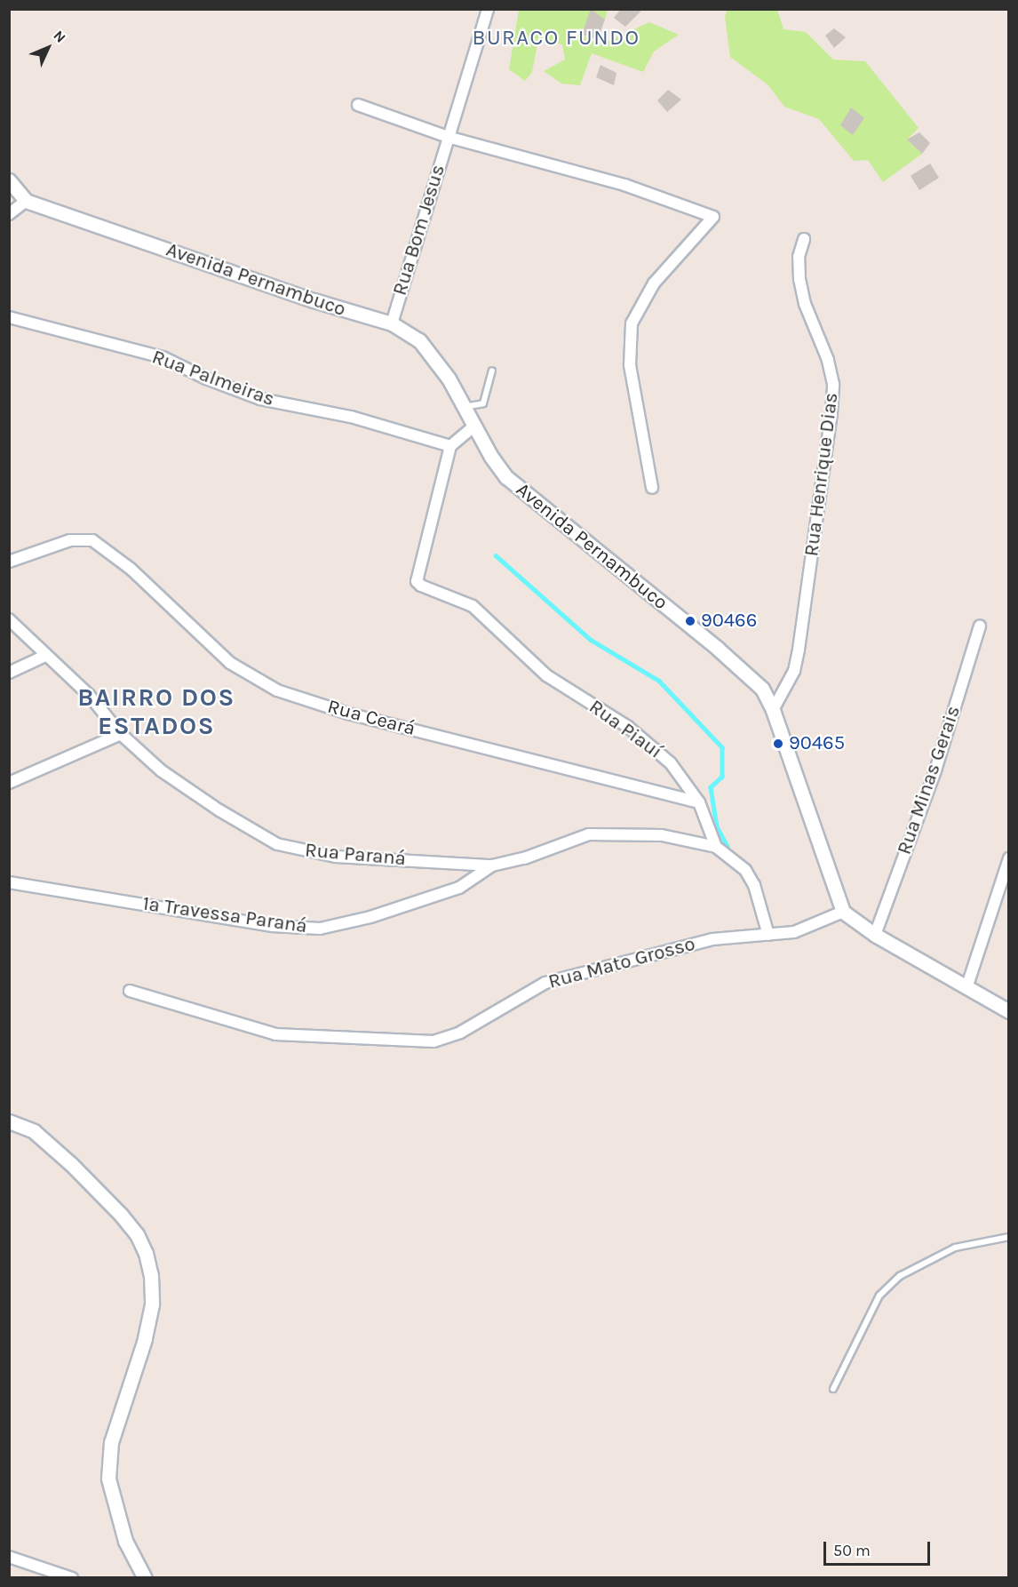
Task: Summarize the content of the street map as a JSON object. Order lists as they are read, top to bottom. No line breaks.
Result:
{"streets":{"street":["Rua Bom Jesus","Avenida Pernambuco","Rua Palmeiras","Rua Henrique Dias","Rua Ceará","Rua Piauí","Rua Minas Gerais","Rua Paraná","1ª Travessa Paraná","Rua Mato Grosso"]},"crossings":[["Rua Bom Jesus","Avenida Pernambuco"],["Avenida Pernambuco","Rua Henrique Dias"],["Avenida Pernambuco","Rua Mato Grosso"],["Rua Palmeiras","Rua Piauí"],["Rua Ceará","Rua Piauí"],["Rua Piauí","Rua Paraná"],["Rua Paraná","1ª Travessa Paraná"]],"districts":["BURACO FUNDO","BAIRRO DOS ESTADOS"],"places":["90466","90465"],"scale_bar":"50 m","north":"top right"}
